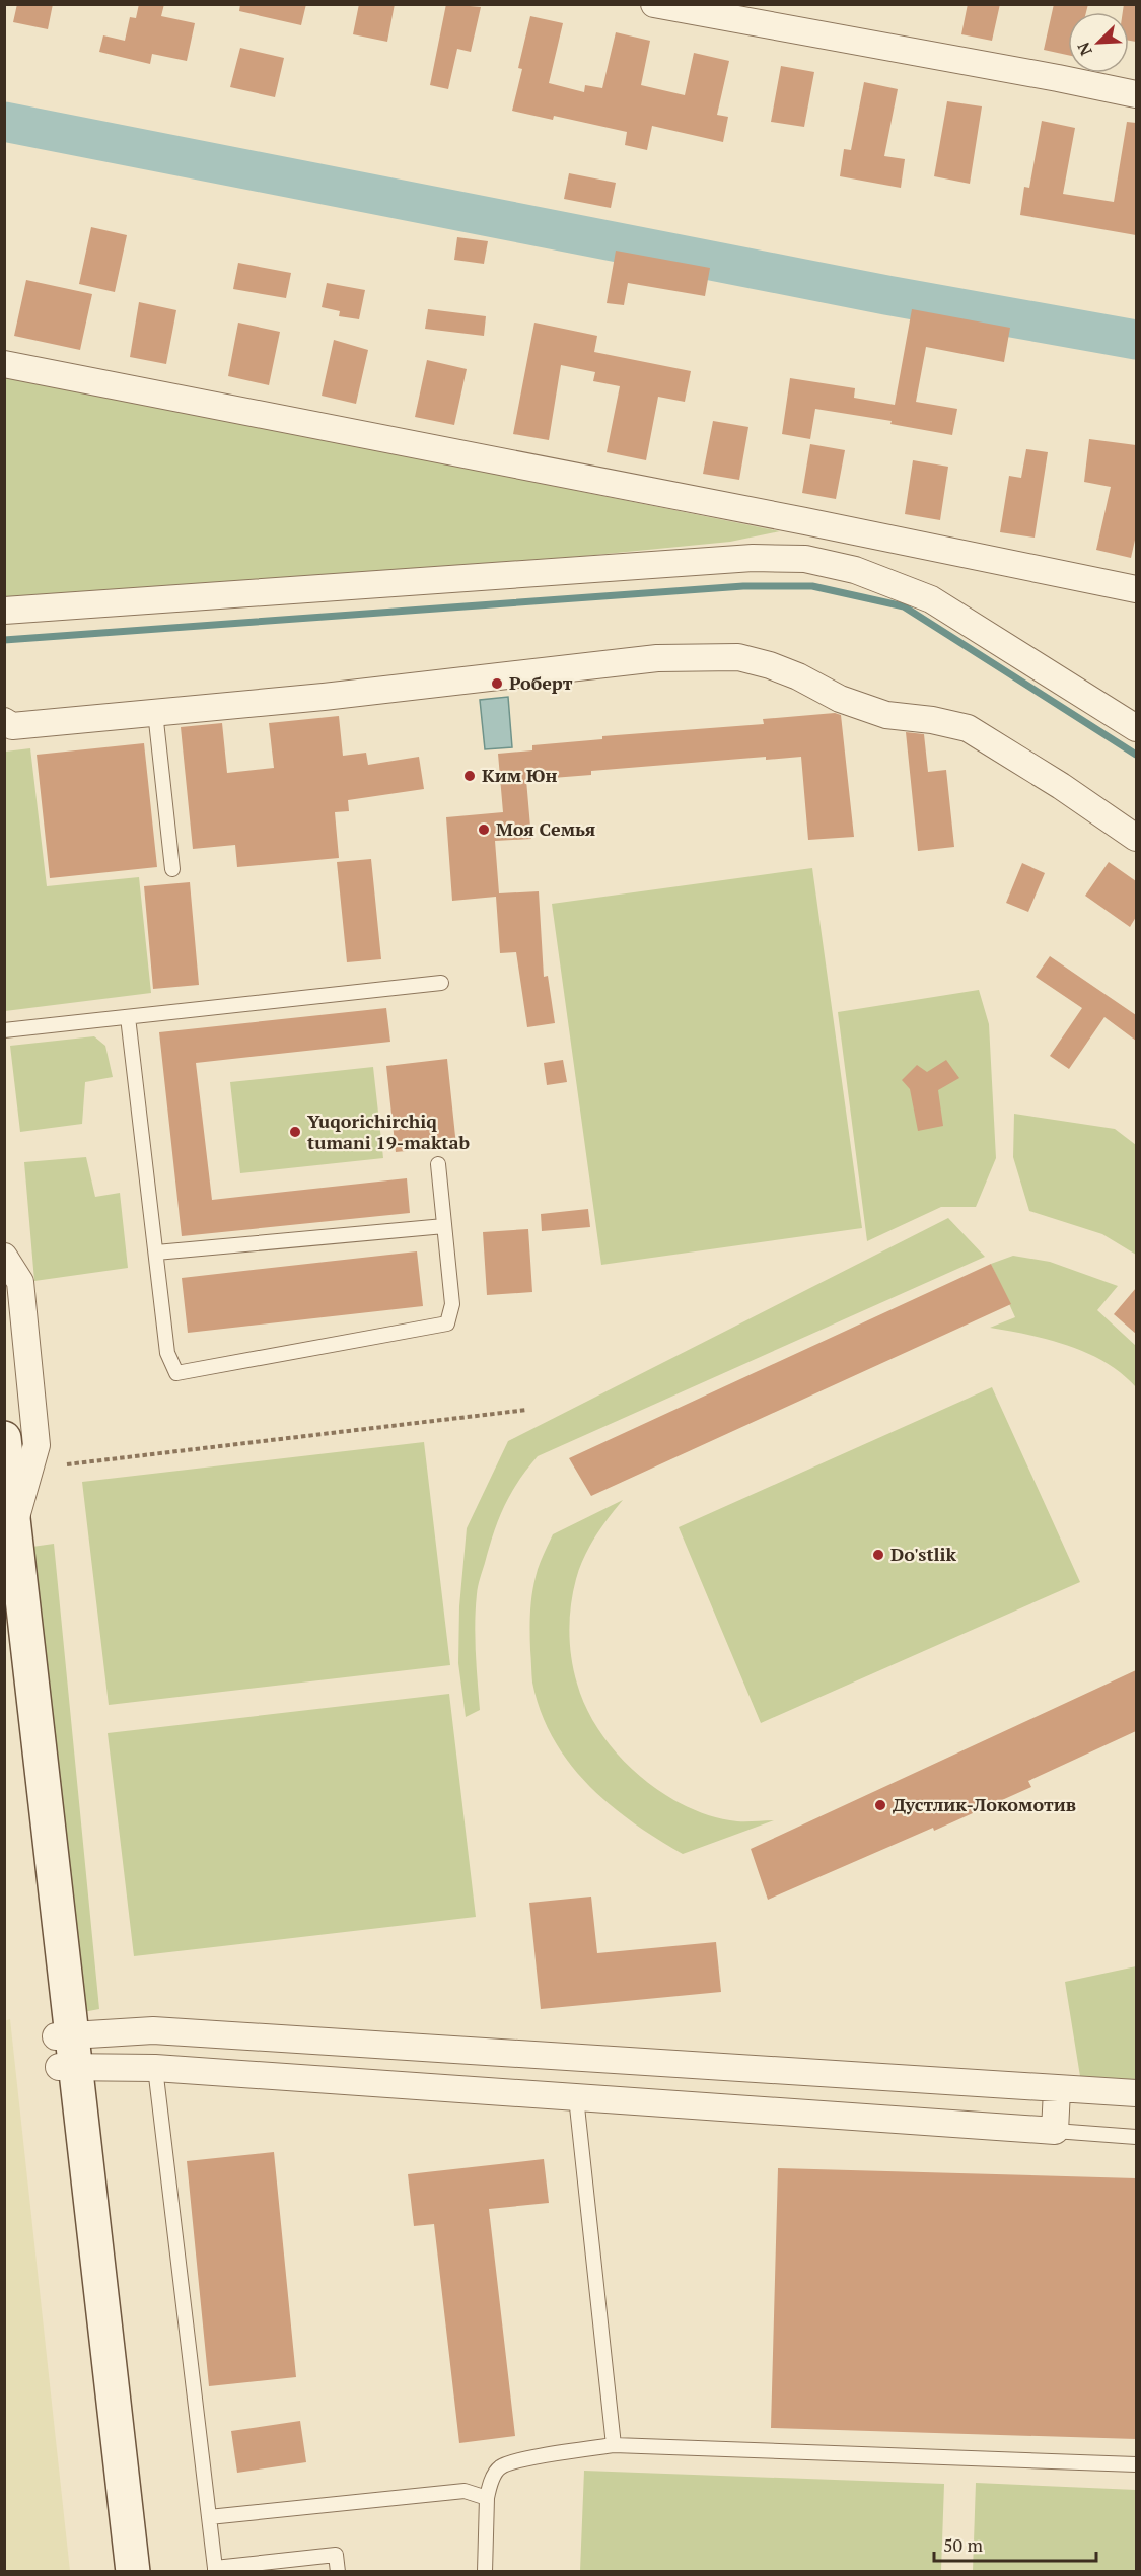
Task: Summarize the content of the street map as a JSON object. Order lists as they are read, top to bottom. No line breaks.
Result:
{"places":["Роберт","Ким Юн","Моя Семья","Yuqorichirchiq tumani 19-maktab","Do'stlik","Дустлик-Локомотив"],"scale_bar":"50 m","north":"bottom left"}
